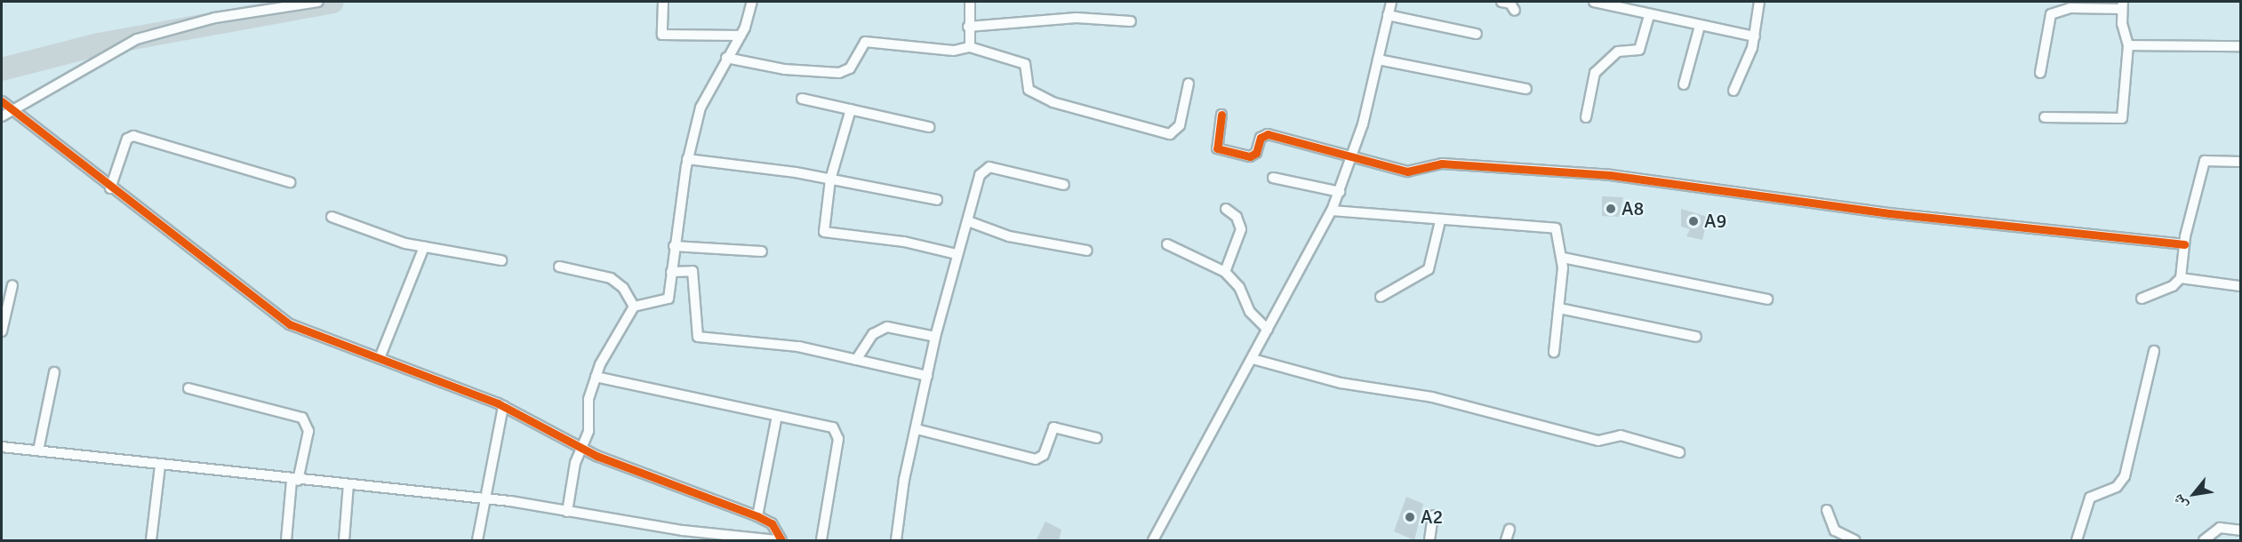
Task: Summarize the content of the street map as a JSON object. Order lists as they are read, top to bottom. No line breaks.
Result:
{"places":["A8","A9","A2"],"north":"bottom left"}
